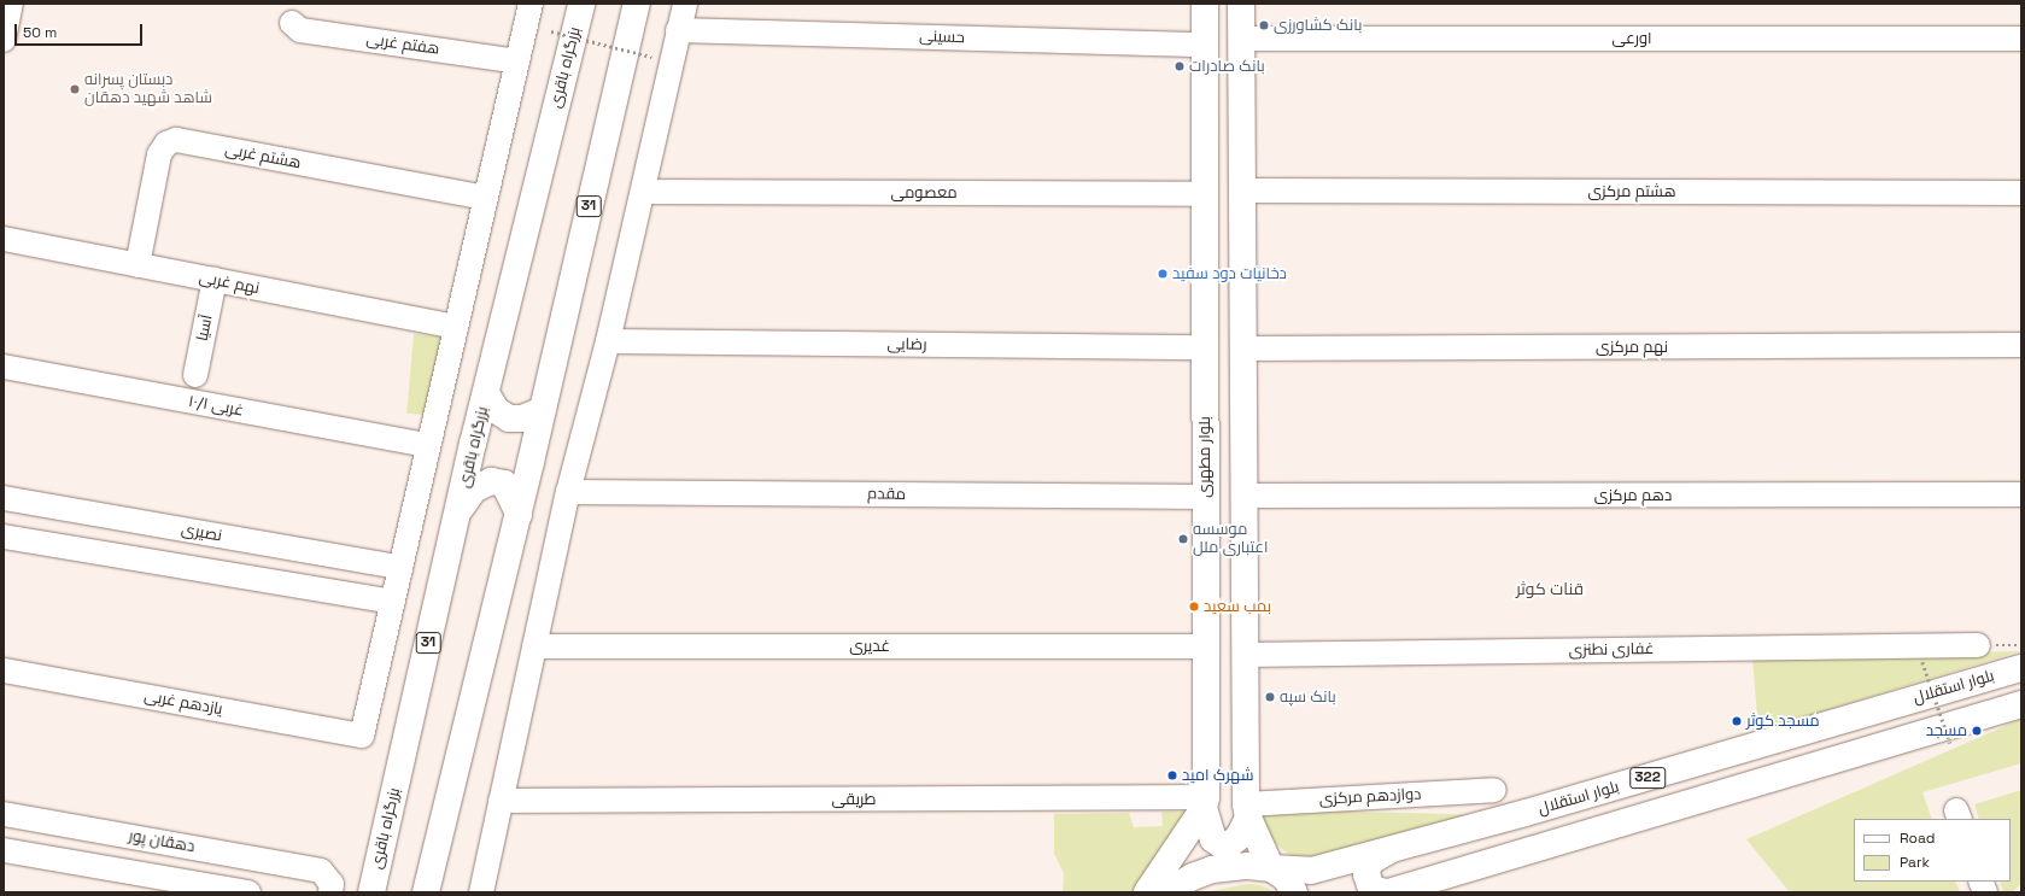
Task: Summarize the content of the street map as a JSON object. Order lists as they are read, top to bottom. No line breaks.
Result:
{"streets":{"main road":["بزرگراه باقری","31","بلوار مطهری","بلوار استقلال","322"],"street":["حسینی","اورعی","هفتم غربی","هشتم غربی","هشتم مرکزی","معصومی","نهم غربی","آسیا","رضایی","نهم مرکزی","۱۰/۱ غربی","مقدم","دهم مرکزی","نصیری","غدیری","غفاری نطنزی","یازدهم غربی","دوازدهم مرکزی","طریقی","دهقان پور"]},"crossings":[["حسینی","بلوار مطهری"],["هشتم غربی","نهم غربی"],["معصومی","بلوار مطهری"],["نهم غربی","آسیا"],["رضایی","بلوار مطهری"],["بلوار مطهری","مقدم"],["بلوار مطهری","غدیری"],["بلوار مطهری","دوازدهم مرکزی"],["بلوار مطهری","طریقی"]],"districts":["قنات کوثر"],"places":["بانک کشاورزی","بانک صادرات","دبستان پسرانه شاهد شهید دهقان","دخانیات دود سفید","موسسه اعتباری ملل","بمب سعید","بانک سپه","مسجد کوثر","مسجد","شهرک امید"],"legend":["Road","Park"],"scale_bar":"50 m"}
